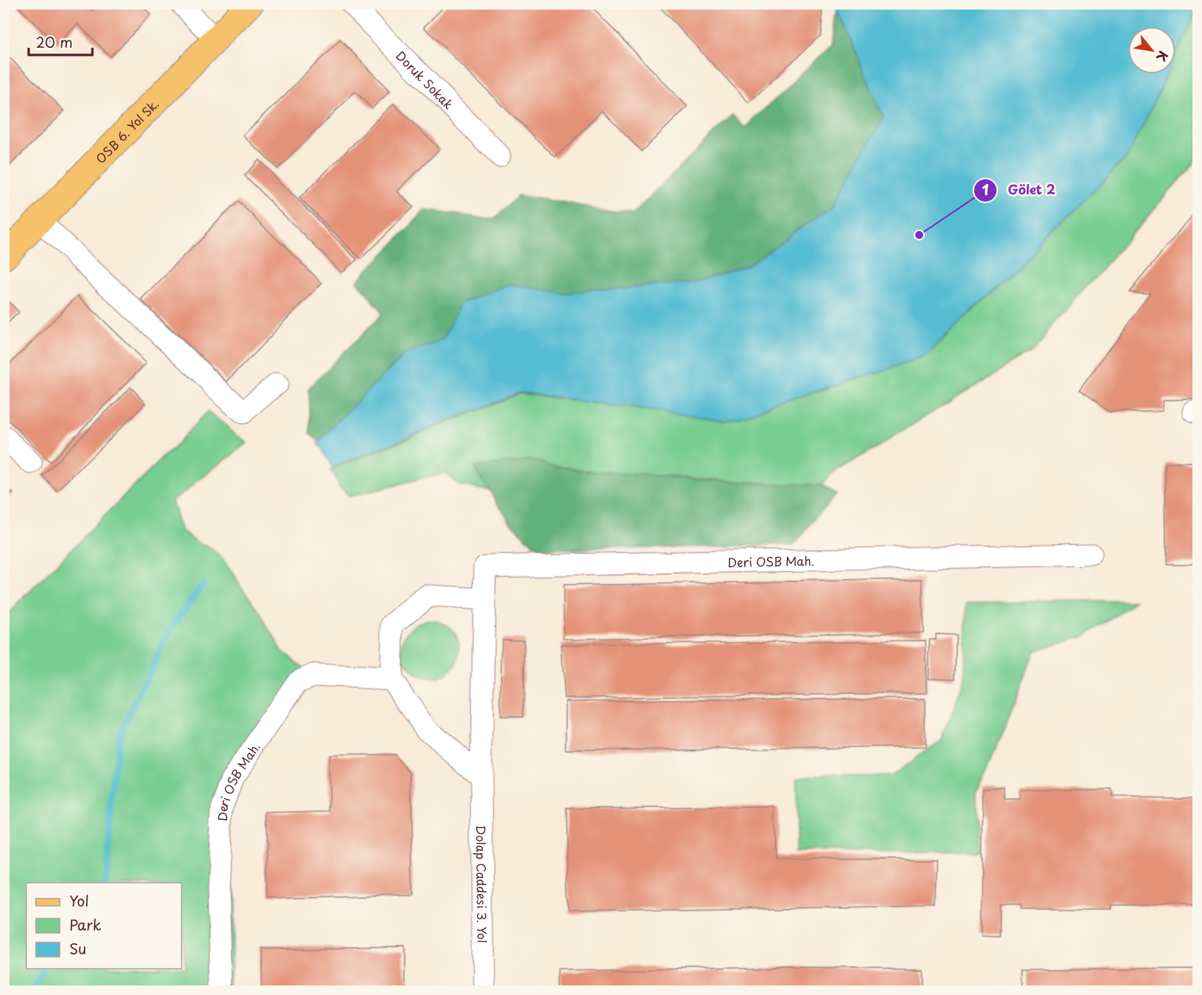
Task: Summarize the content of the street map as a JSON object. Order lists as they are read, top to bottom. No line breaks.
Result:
{"streets":{"main road":["OSB 6. Yol Sk."],"street":["Doruk Sokak","Deri OSB Mah.","Dolap Caddesi 3. Yol"]},"crossings":[["Deri OSB Mah.","Dolap Caddesi 3. Yol"]],"places":["Gölet 2"],"legend":["Yol","Park","Su"],"scale_bar":"20 m","north":"bottom right"}
